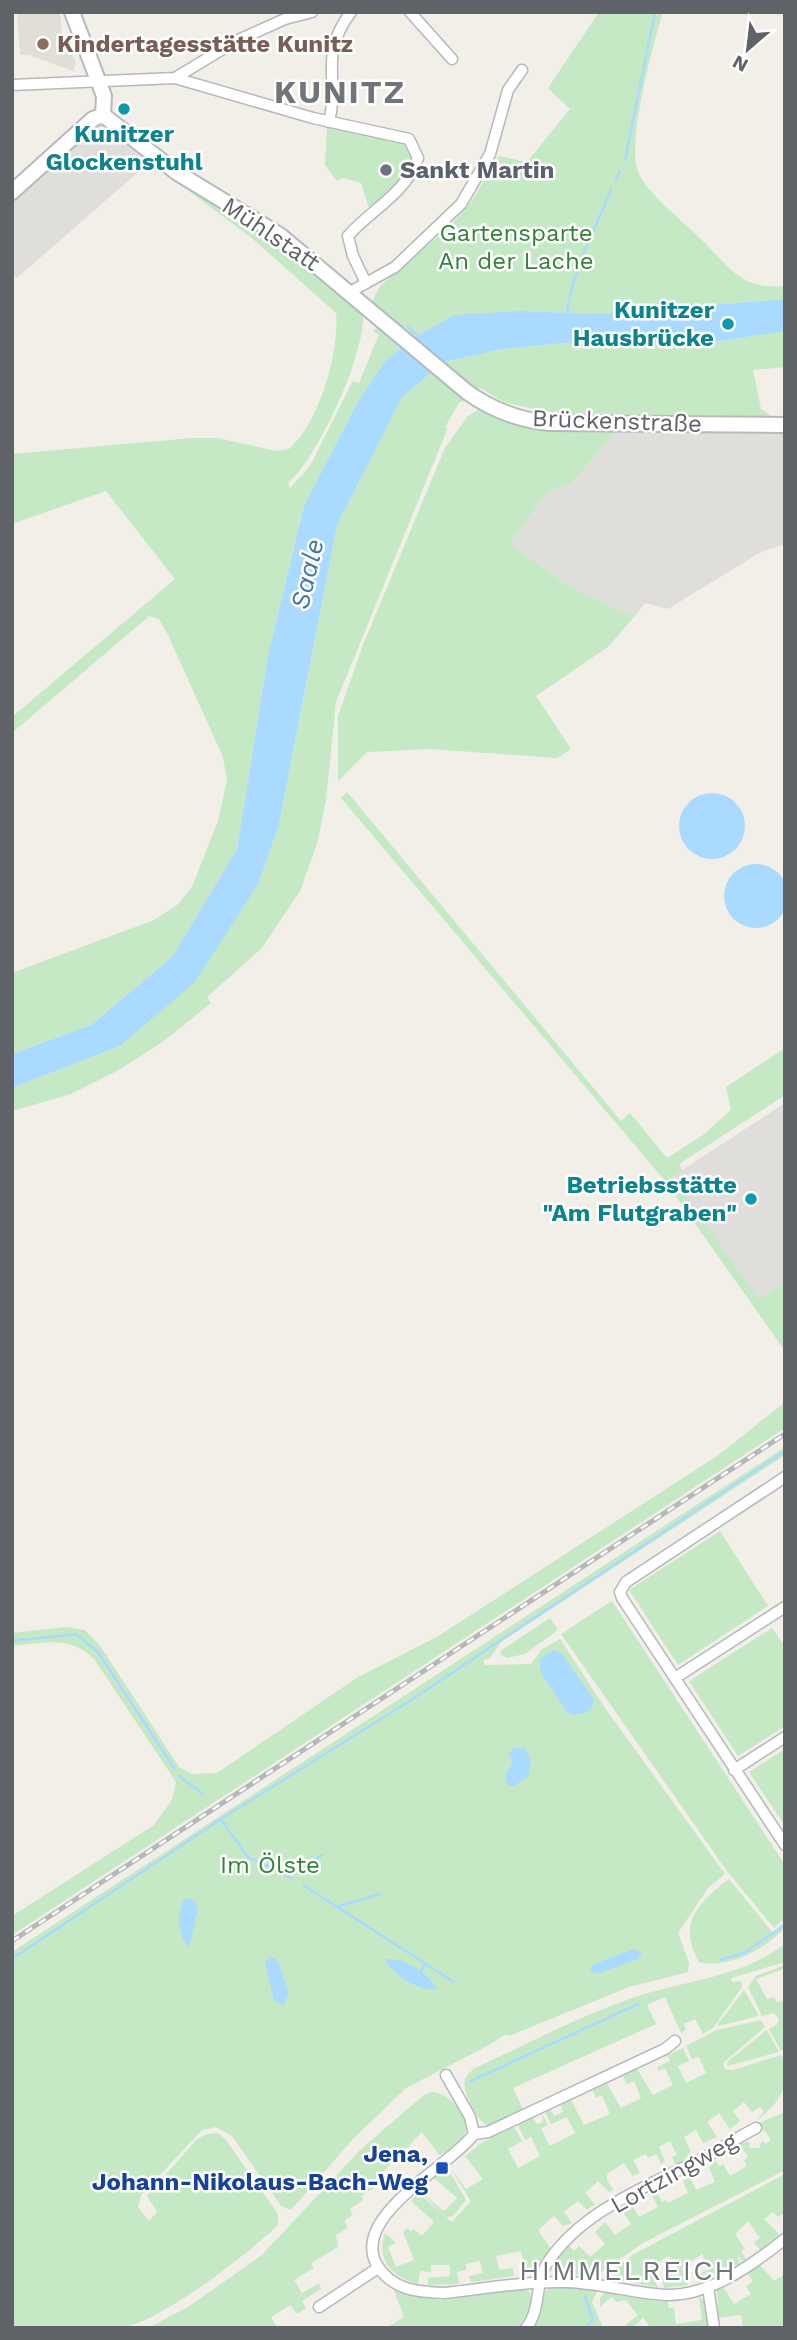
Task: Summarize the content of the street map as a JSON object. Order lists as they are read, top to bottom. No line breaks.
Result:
{"streets":{"street":["Mühlstatt","Brückenstraße","Lortzingweg"]},"crossings":[["Mühlstatt","Brückenstraße"]],"districts":["KUNITZ","HIMMELREICH"],"water":["Saale"],"parks":["Gartensparte An der Lache","Im Ölste"],"places":{"other":["Kindertagesstätte Kunitz","Kunitzer Glockenstuhl","Sankt Martin","Kunitzer Hausbrücke","Betriebsstätte \"Am Flutgraben\""],"transit":["Jena, Johann-Nikolaus-Bach-Weg"]},"north":"bottom left"}
